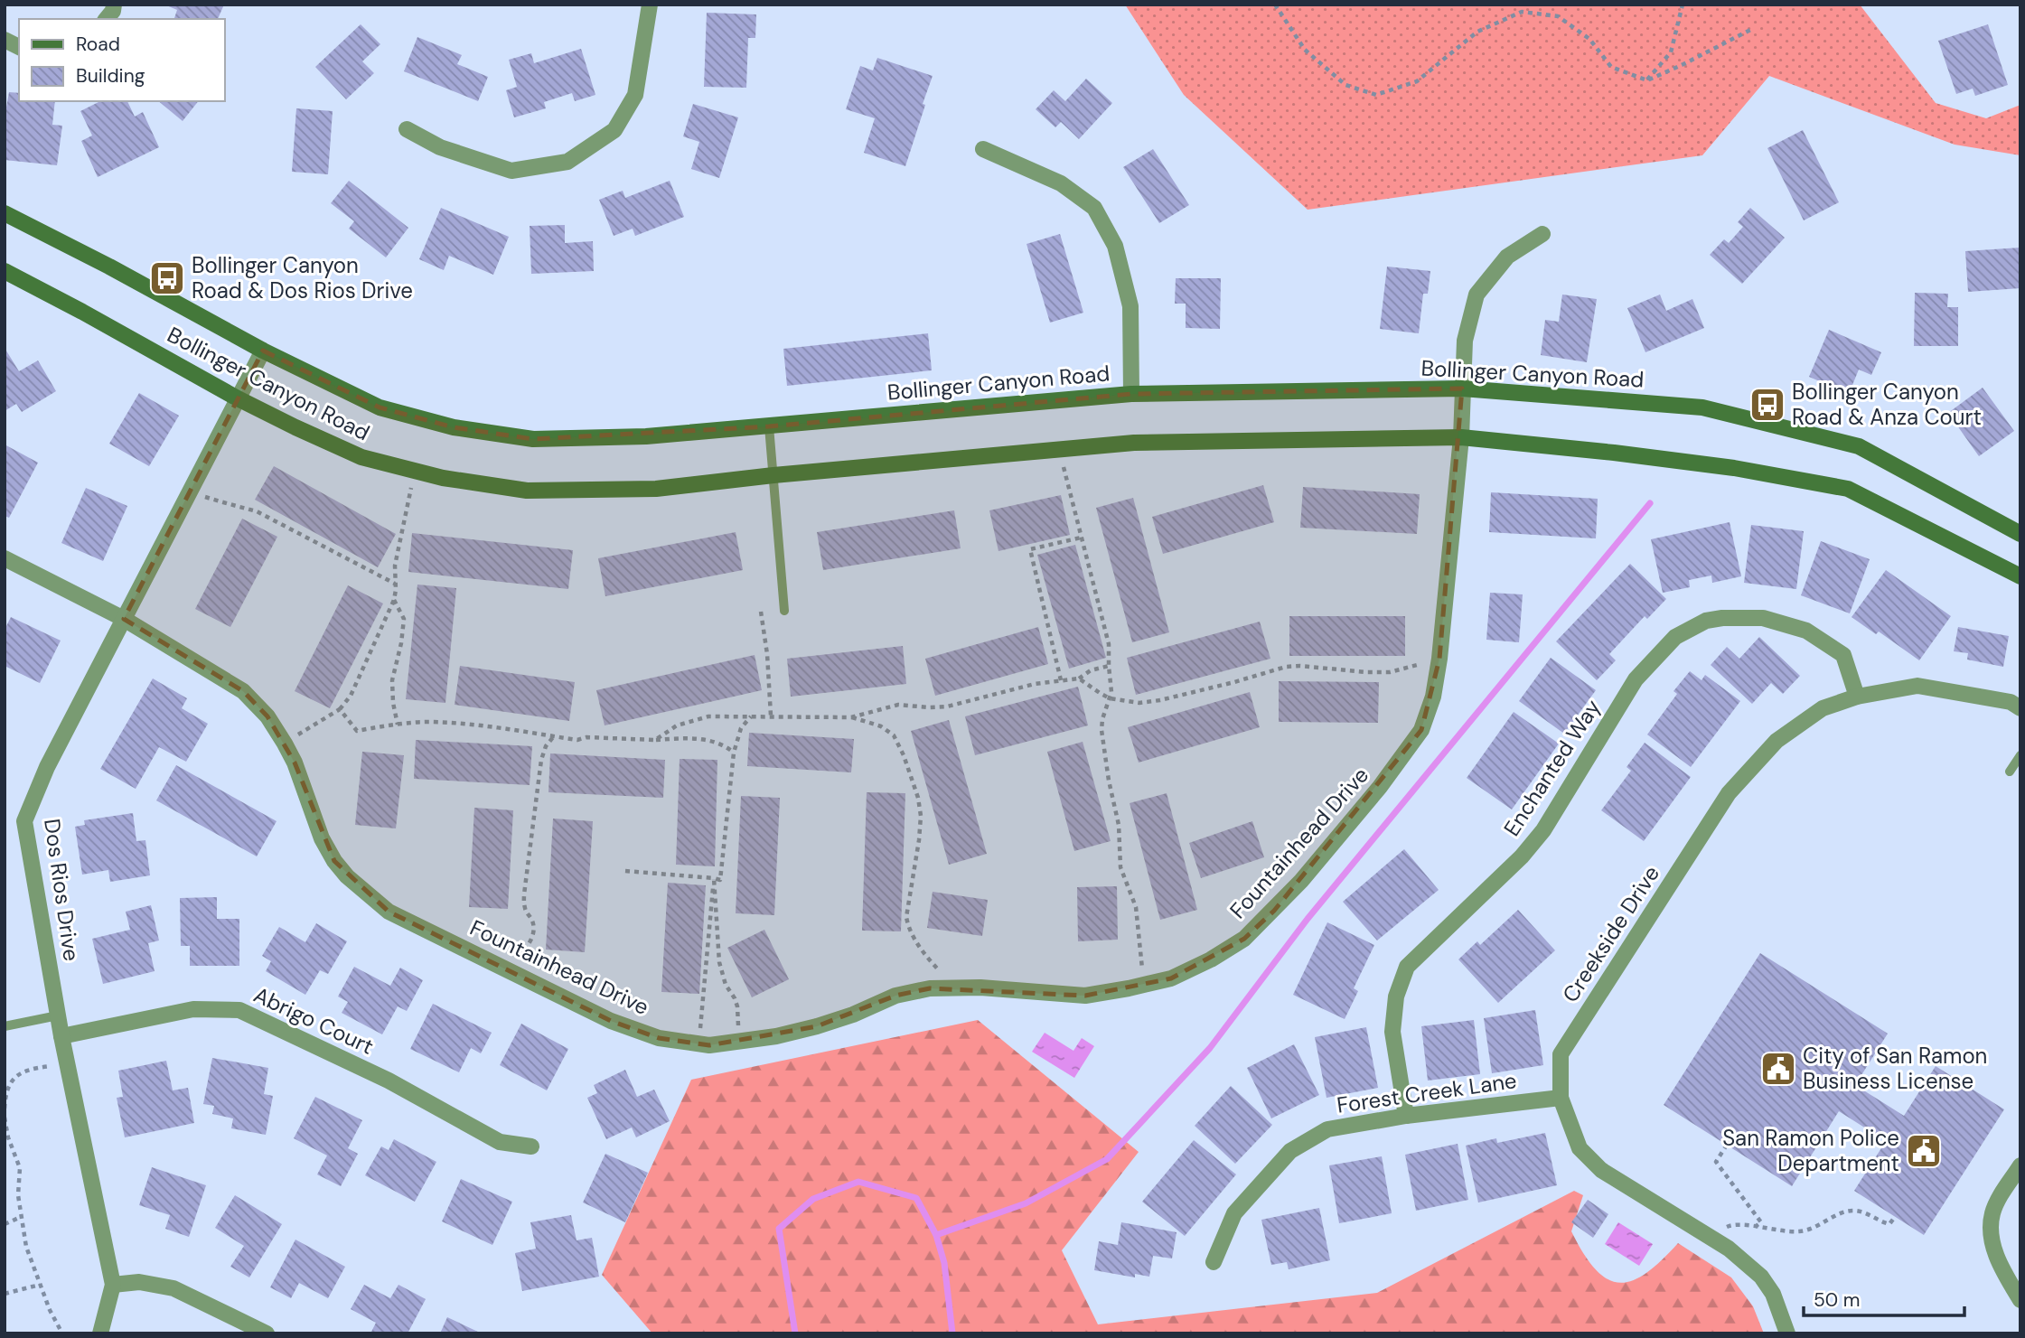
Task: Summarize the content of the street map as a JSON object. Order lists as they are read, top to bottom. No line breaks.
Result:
{"streets":{"main road":["Bollinger Canyon Road"],"street":["Enchanted Way","Fountainhead Drive","Dos Rios Drive","Creekside Drive","Abrigo Court","Forest Creek Lane"]},"crossings":[["Bollinger Canyon Road","Fountainhead Drive"],["Bollinger Canyon Road","Dos Rios Drive"],["Enchanted Way","Creekside Drive"],["Enchanted Way","Forest Creek Lane"],["Fountainhead Drive","Dos Rios Drive"],["Dos Rios Drive","Abrigo Court"],["Creekside Drive","Forest Creek Lane"]],"places":{"bus stop":["Bollinger Canyon Road & Dos Rios Drive","Bollinger Canyon Road & Anza Court"],"public building":["City of San Ramon Business License","San Ramon Police Department"]},"legend":["Road","Building"],"scale_bar":"50 m"}
